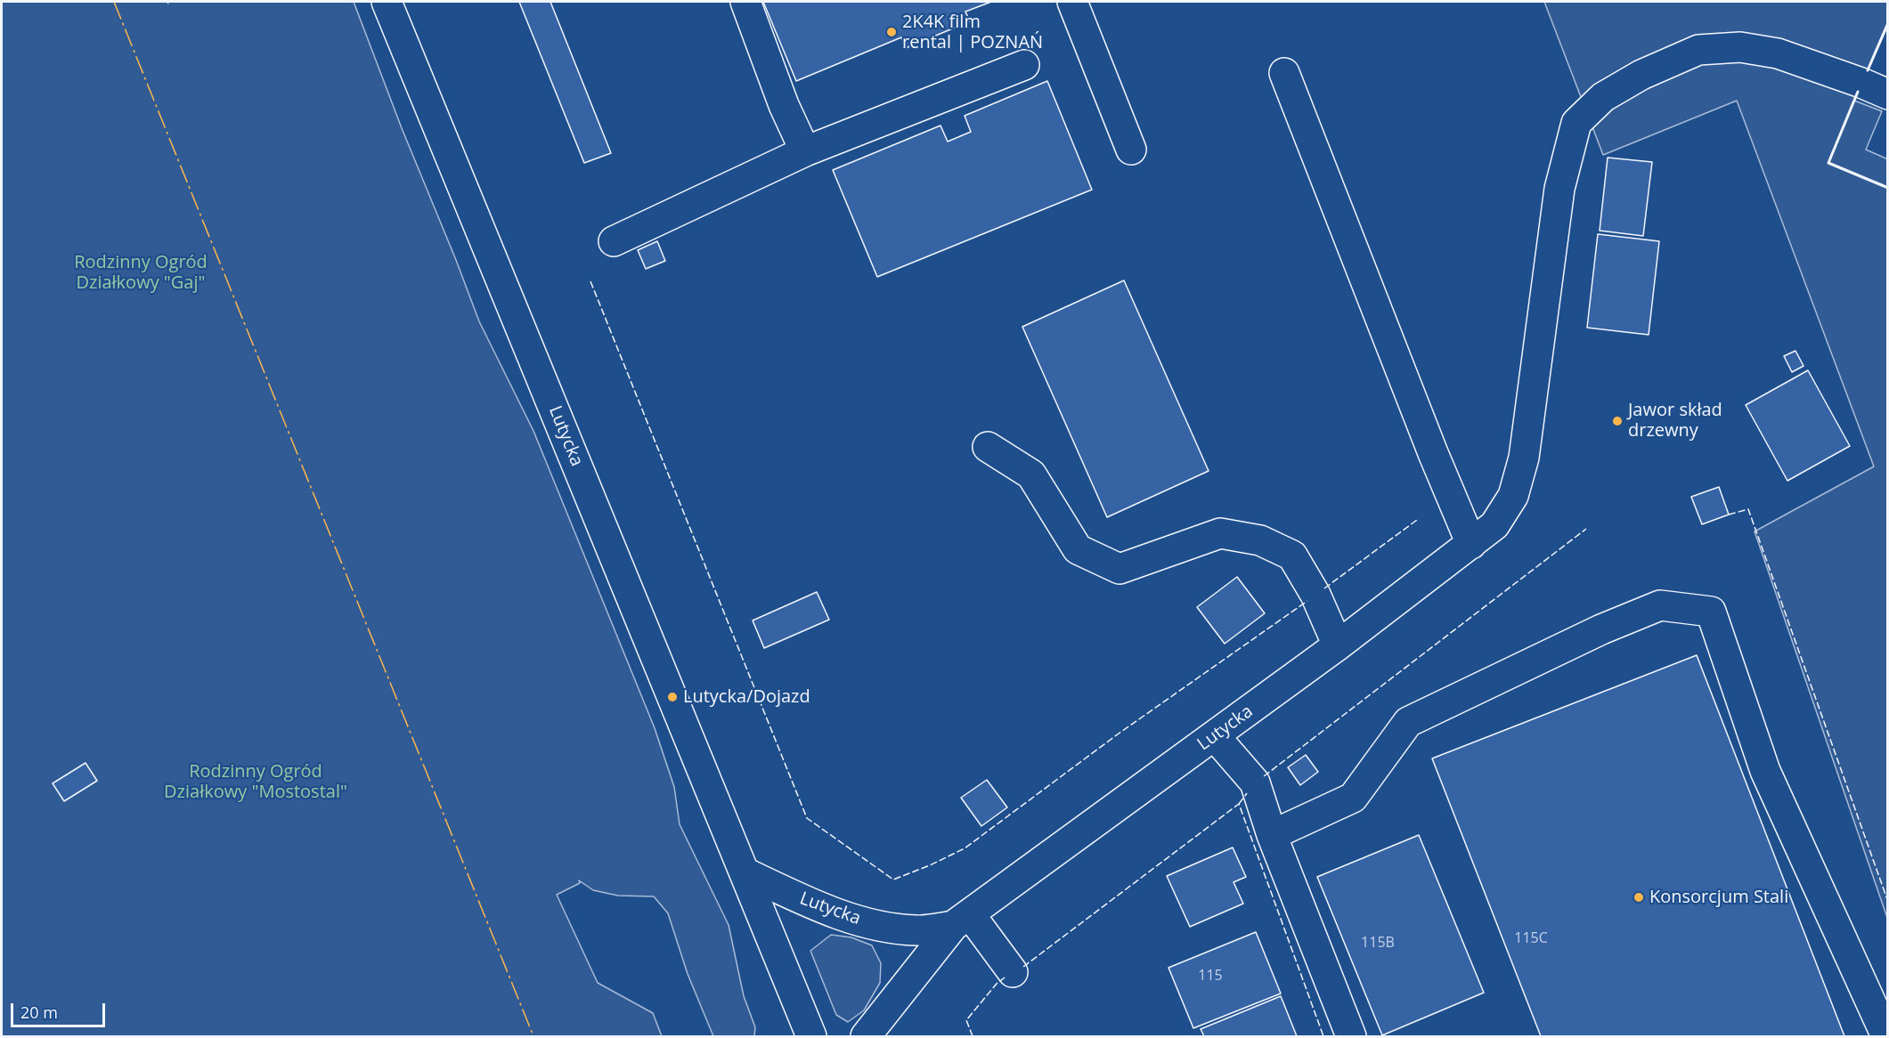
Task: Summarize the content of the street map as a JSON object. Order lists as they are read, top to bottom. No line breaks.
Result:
{"streets":{"main road":["Lutycka"]},"parks":["Rodzinny Ogród Działkowy \"Gaj\"","Rodzinny Ogród Działkowy \"Mostostal\""],"places":["2K4K film rental | POZNAŃ","Jawor skład drzewny","Lutycka/Dojazd","Konsorcjum Stali"],"house_numbers":["115C","115B","115"],"scale_bar":"20 m"}
